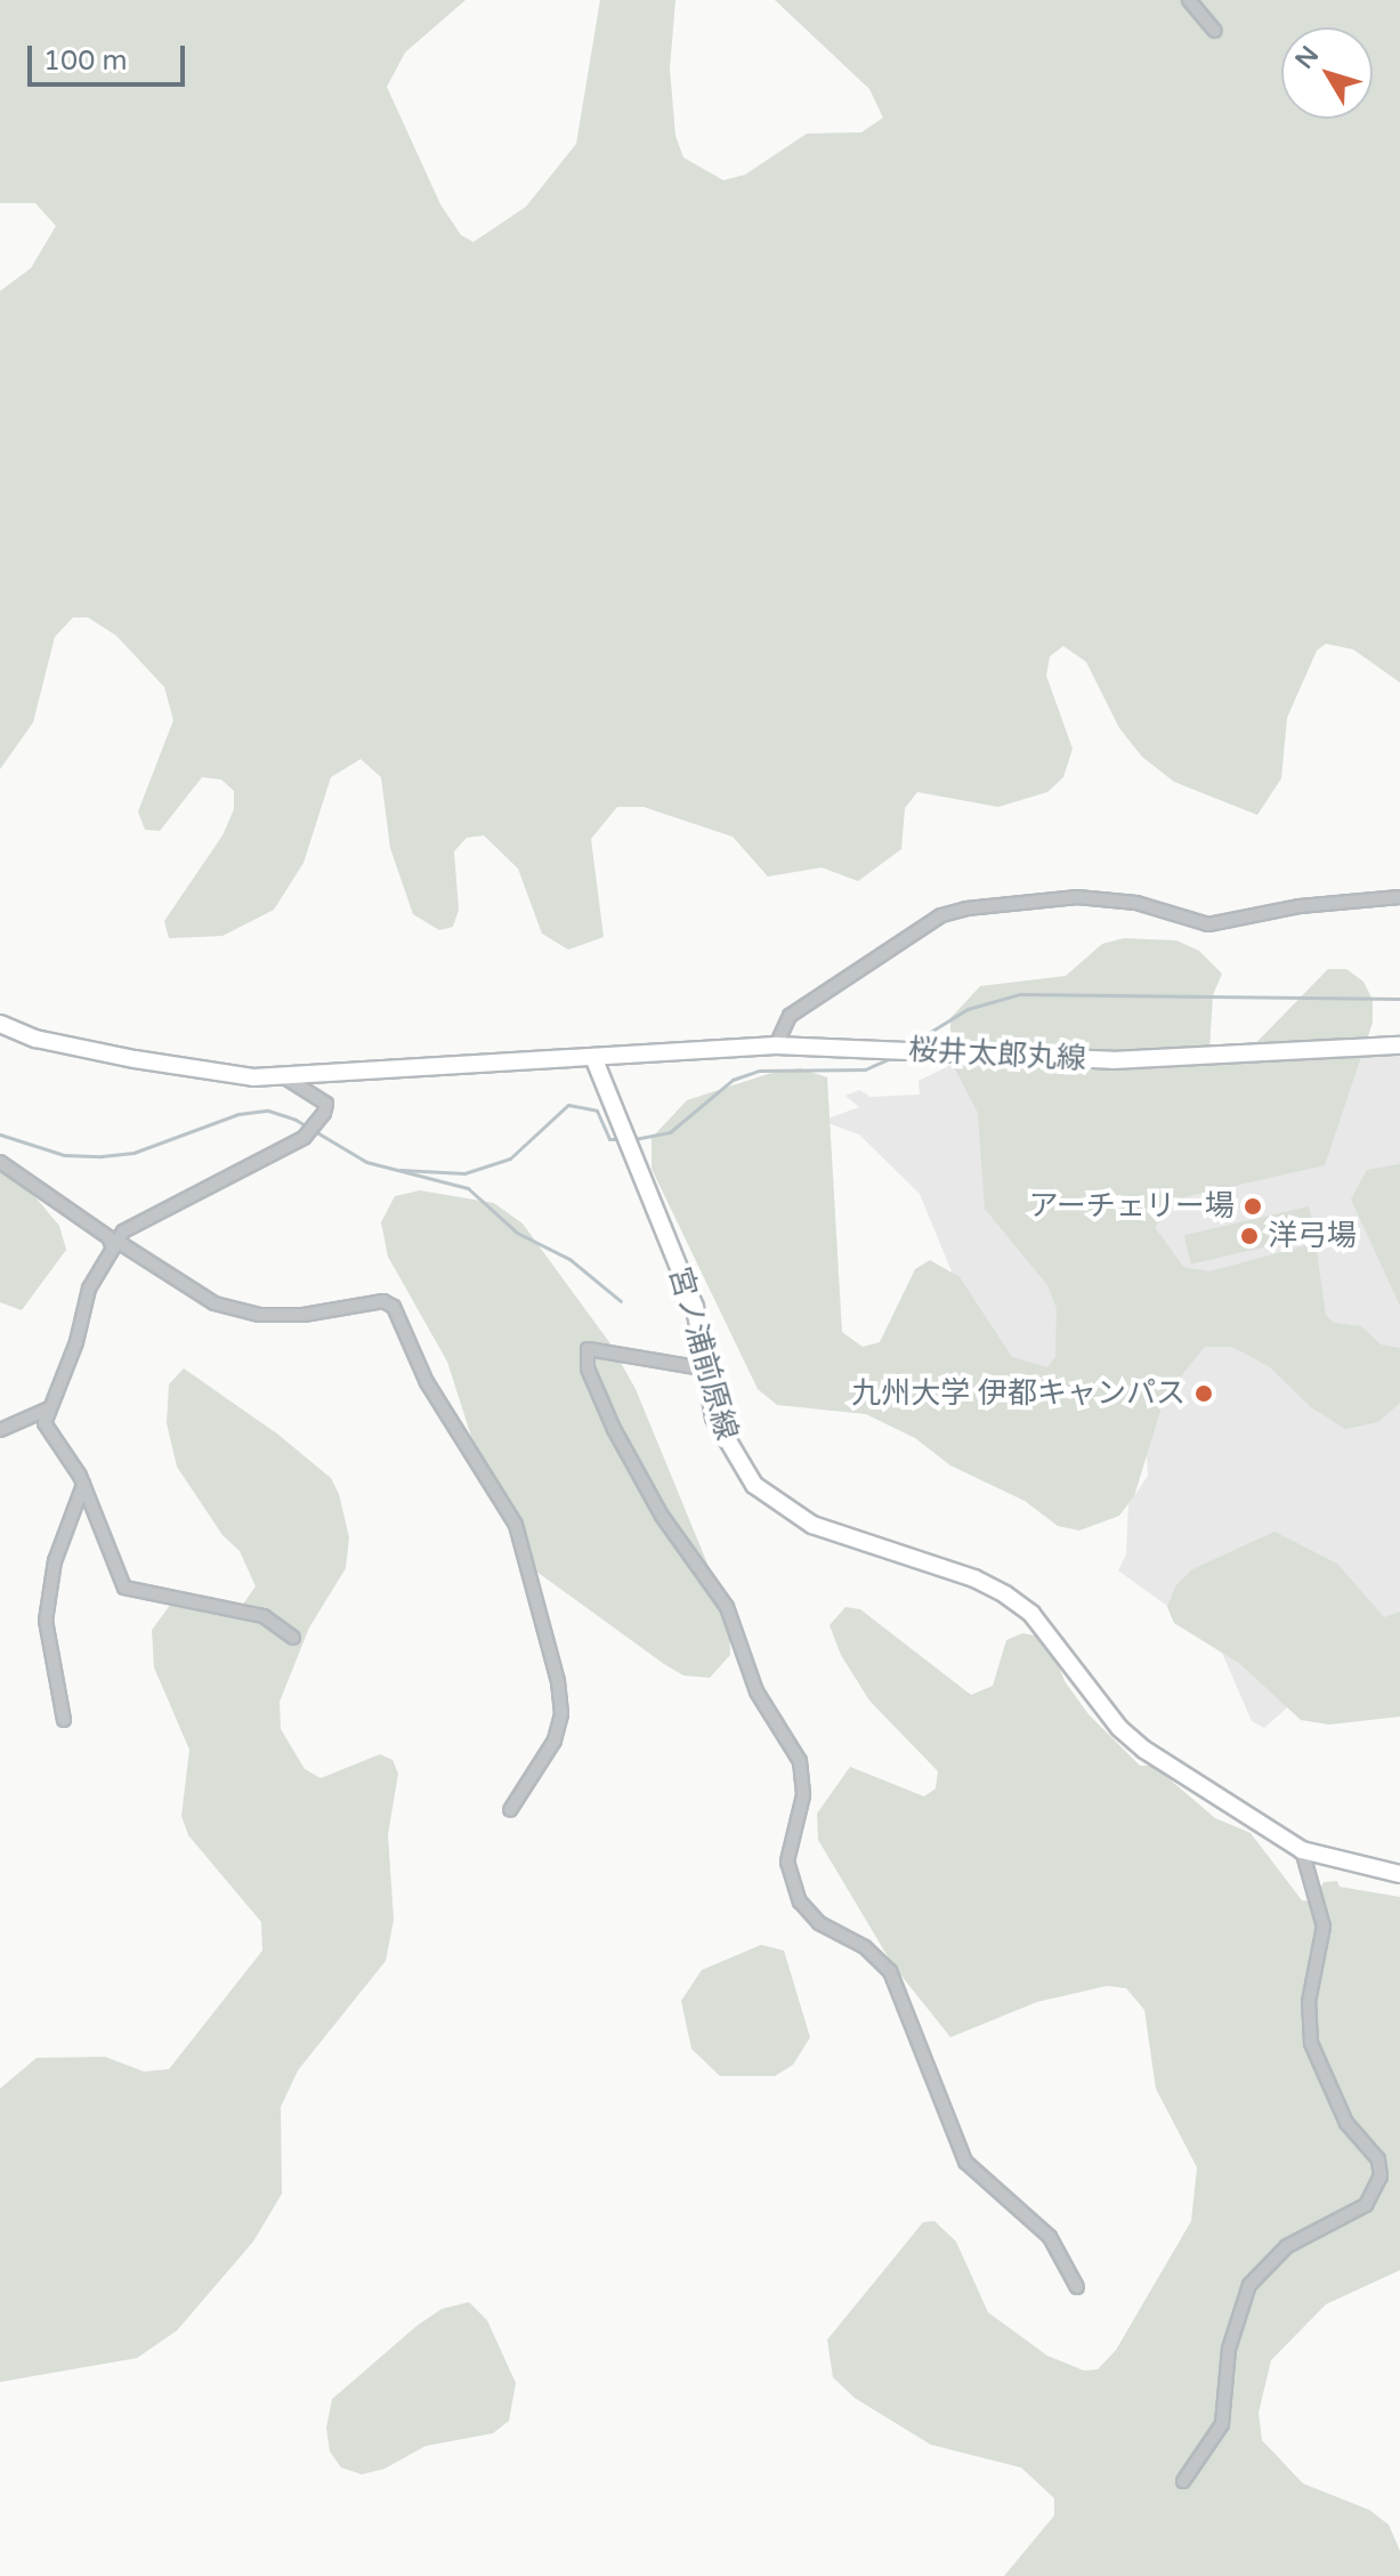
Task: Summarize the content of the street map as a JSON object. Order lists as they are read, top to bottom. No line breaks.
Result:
{"streets":{"main road":["桜井太郎丸線","宮ノ浦前原線"]},"crossings":[["桜井太郎丸線","宮ノ浦前原線"]],"places":["アーチェリー場","洋弓場","九州大学 伊都キャンパス"],"scale_bar":"100 m","north":"top left"}
